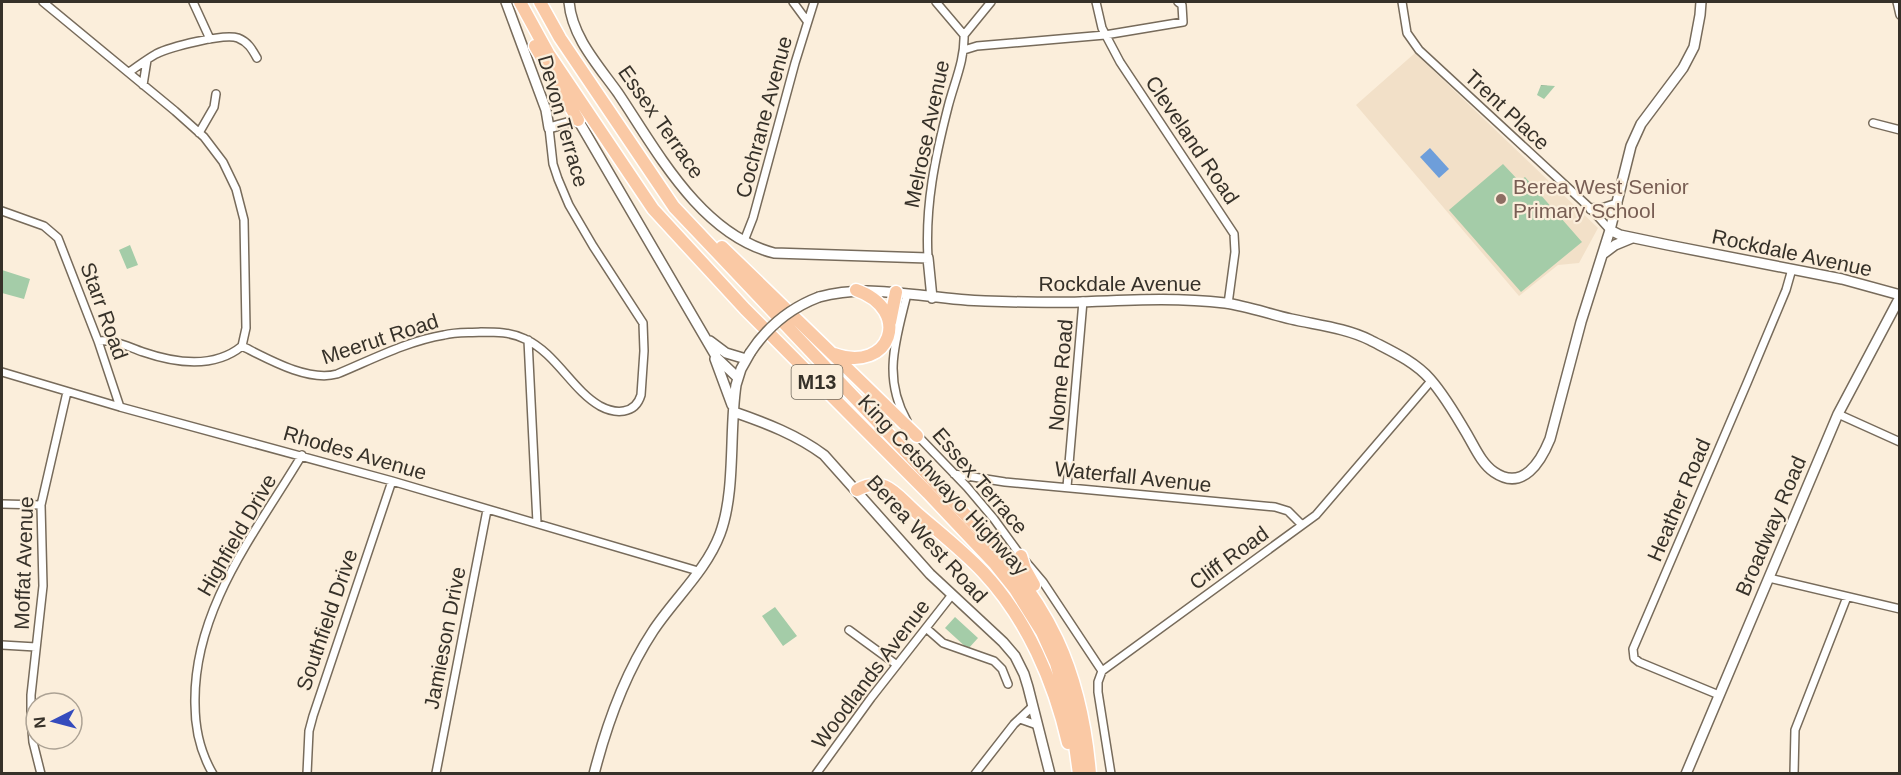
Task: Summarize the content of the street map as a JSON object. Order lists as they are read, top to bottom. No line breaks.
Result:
{"streets":{"highway":["M13","King Cetshwayo Highway"],"street":["Trent Place","Cochrane Avenue","Devon Terrace","Essex Terrace","Melrose Avenue","Cleveland Road","Rockdale Avenue","Starr Road","Meerut Road","Nome Road","Rhodes Avenue","Waterfall Avenue","Heather Road","Broadway Road","Highfield Drive","Berea West Road","Cliff Road","Moffat Avenue","Southfield Drive","Jamieson Drive","Woodlands Avenue"]},"crossings":[["Trent Place","Rockdale Avenue"],["Cochrane Avenue","Essex Terrace"],["Devon Terrace","Meerut Road"],["Essex Terrace","Melrose Avenue"],["Essex Terrace","Rockdale Avenue"],["Essex Terrace","Waterfall Avenue"],["Essex Terrace","Cliff Road"],["Melrose Avenue","Cleveland Road"],["Melrose Avenue","Rockdale Avenue"],["Cleveland Road","Rockdale Avenue"],["Rockdale Avenue","Nome Road"],["Rockdale Avenue","Rhodes Avenue"],["Rockdale Avenue","Heather Road"],["Rockdale Avenue","Broadway Road"],["Rockdale Avenue","Berea West Road"],["Rockdale Avenue","Cliff Road"],["Starr Road","Rhodes Avenue"],["Nome Road","Waterfall Avenue"],["Rhodes Avenue","Highfield Drive"],["Rhodes Avenue","Moffat Avenue"],["Rhodes Avenue","Southfield Drive"],["Rhodes Avenue","Jamieson Drive"],["Waterfall Avenue","Cliff Road"],["Heather Road","Broadway Road"],["Berea West Road","Woodlands Avenue"]],"places":["Berea West Senior Primary School"],"north":"left"}
